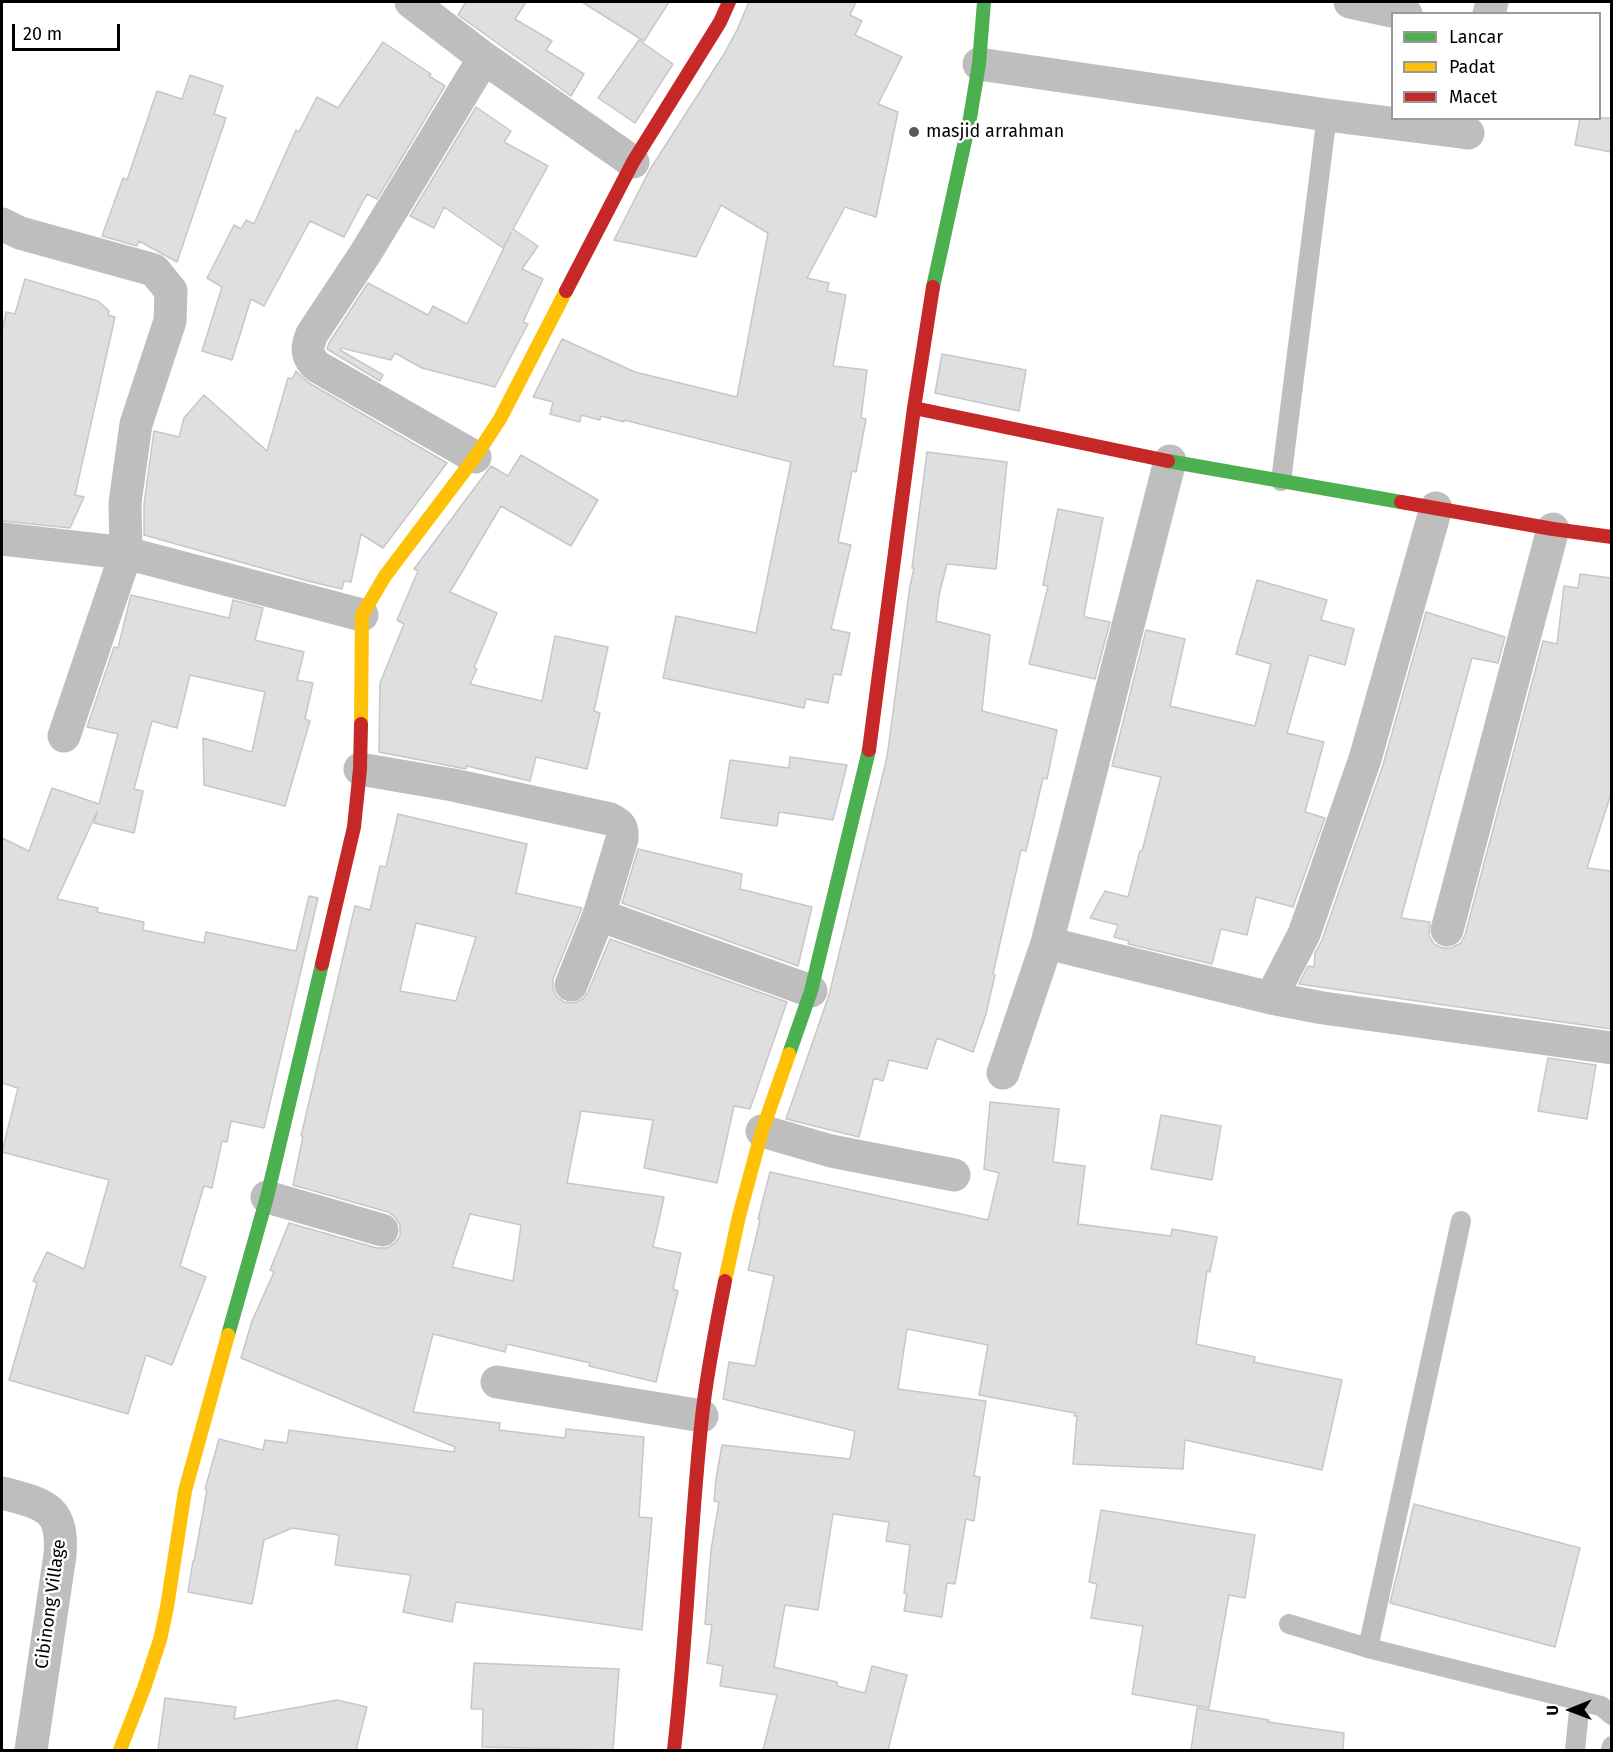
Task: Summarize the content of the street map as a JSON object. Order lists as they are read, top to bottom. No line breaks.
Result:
{"streets":{"street":["Cibinong Village"]},"places":["masjid arrahman"],"legend":["Lancar","Padat","Macet"],"scale_bar":"20 m","north":"left"}
